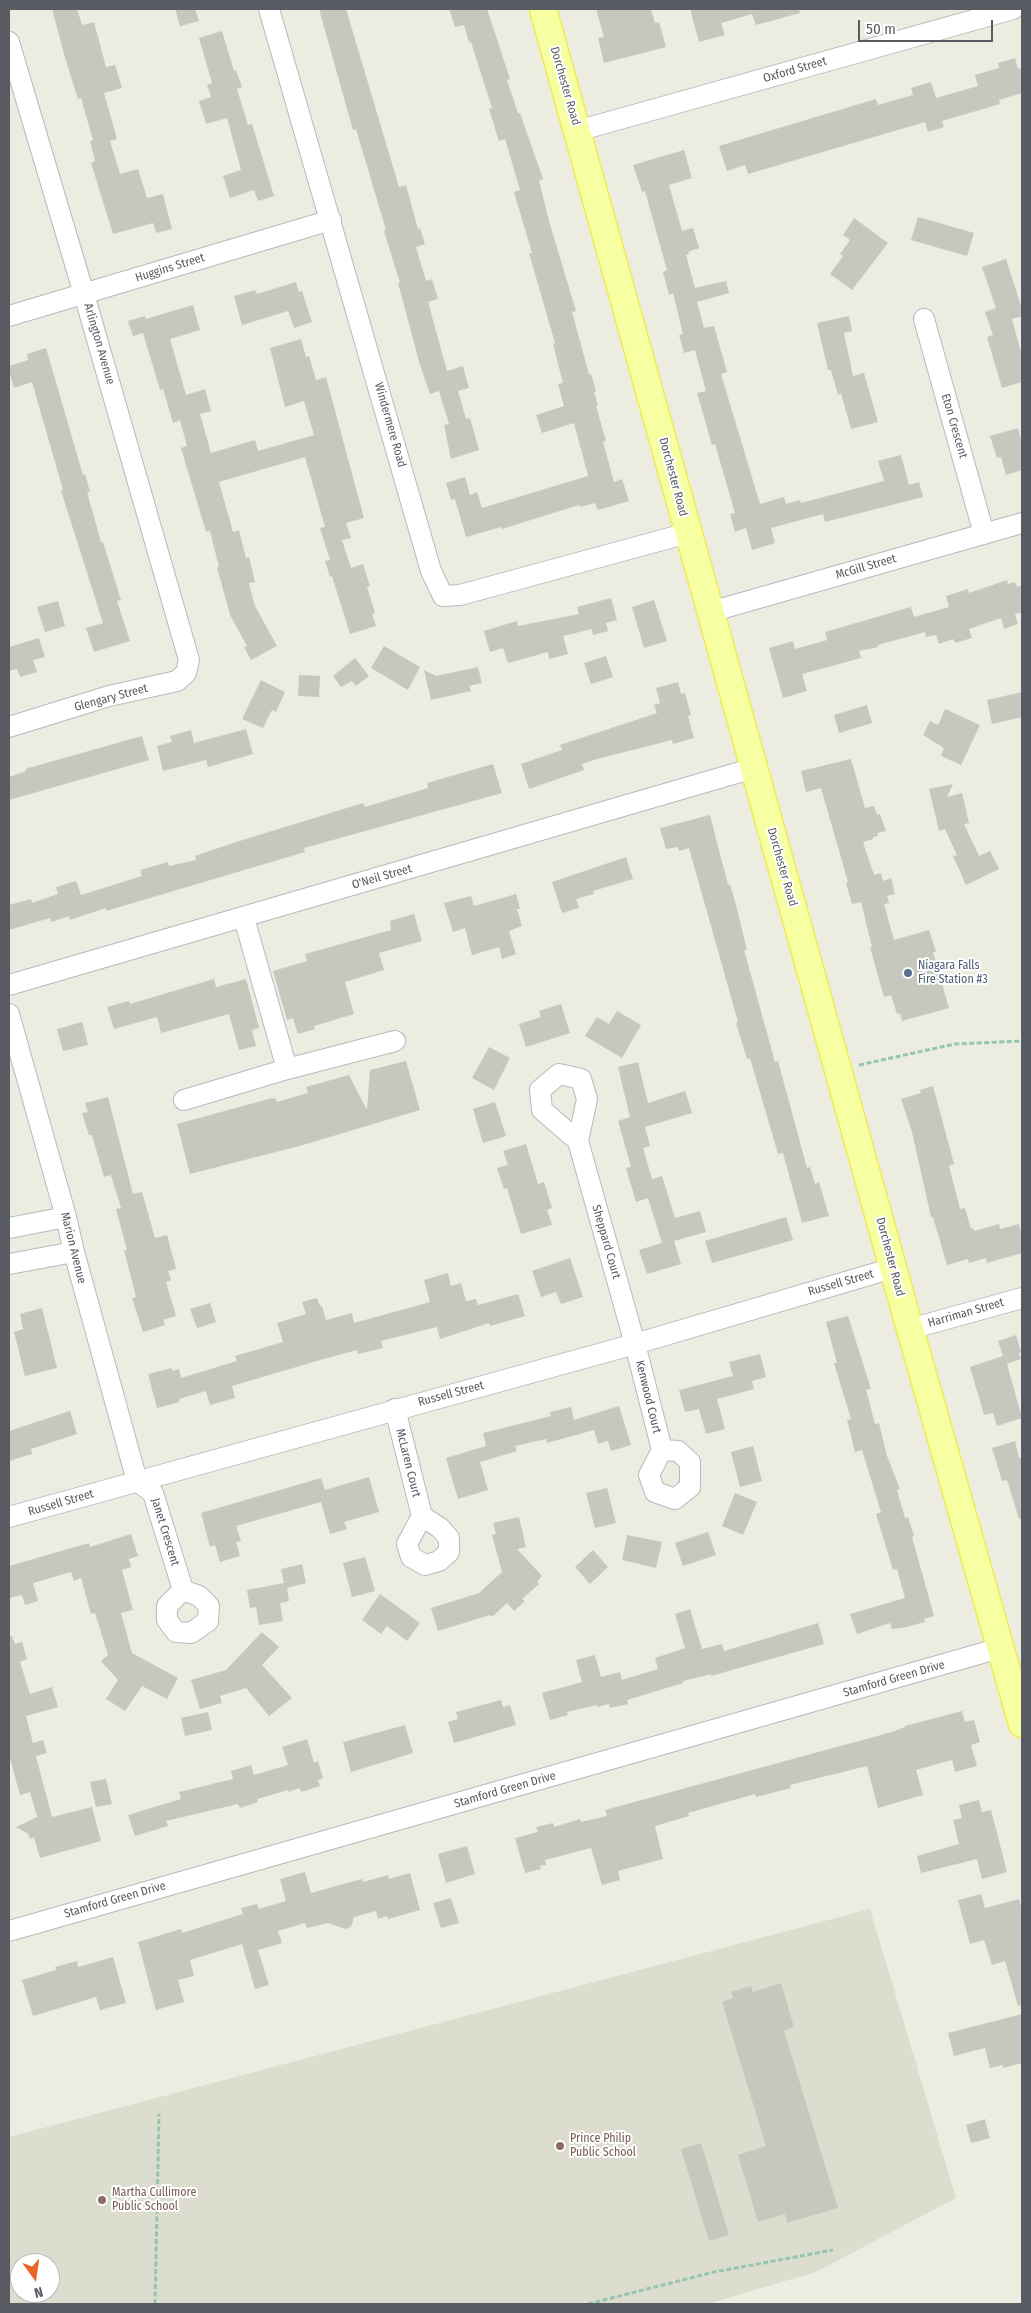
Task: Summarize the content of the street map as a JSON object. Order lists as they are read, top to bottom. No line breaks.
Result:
{"streets":{"main road":["Dorchester Road"],"street":["Oxford Street","Huggins Street","Arlington Avenue","Windermere Road","Eton Crescent","McGill Street","Glengary Street","O'Neil Street","Sheppard Court","Marion Avenue","Russell Street","Harriman Street","Kenwood Court","McLaren Court","Janet Crescent","Stamford Green Drive"]},"crossings":[["Oxford Street","Dorchester Road"],["Dorchester Road","Windermere Road"],["Dorchester Road","McGill Street"],["Dorchester Road","O'Neil Street"],["Dorchester Road","Russell Street"],["Dorchester Road","Harriman Street"],["Dorchester Road","Stamford Green Drive"],["Huggins Street","Arlington Avenue"],["Huggins Street","Windermere Road"],["Arlington Avenue","Glengary Street"],["Eton Crescent","McGill Street"],["Sheppard Court","Russell Street"],["Sheppard Court","Kenwood Court"],["Marion Avenue","Russell Street"],["Marion Avenue","Janet Crescent"],["Russell Street","Kenwood Court"],["Russell Street","McLaren Court"],["Russell Street","Janet Crescent"]],"places":["Niagara Falls Fire Station #3","Prince Philip Public School","Martha Cullimore Public School"],"scale_bar":"50 m","north":"bottom"}
